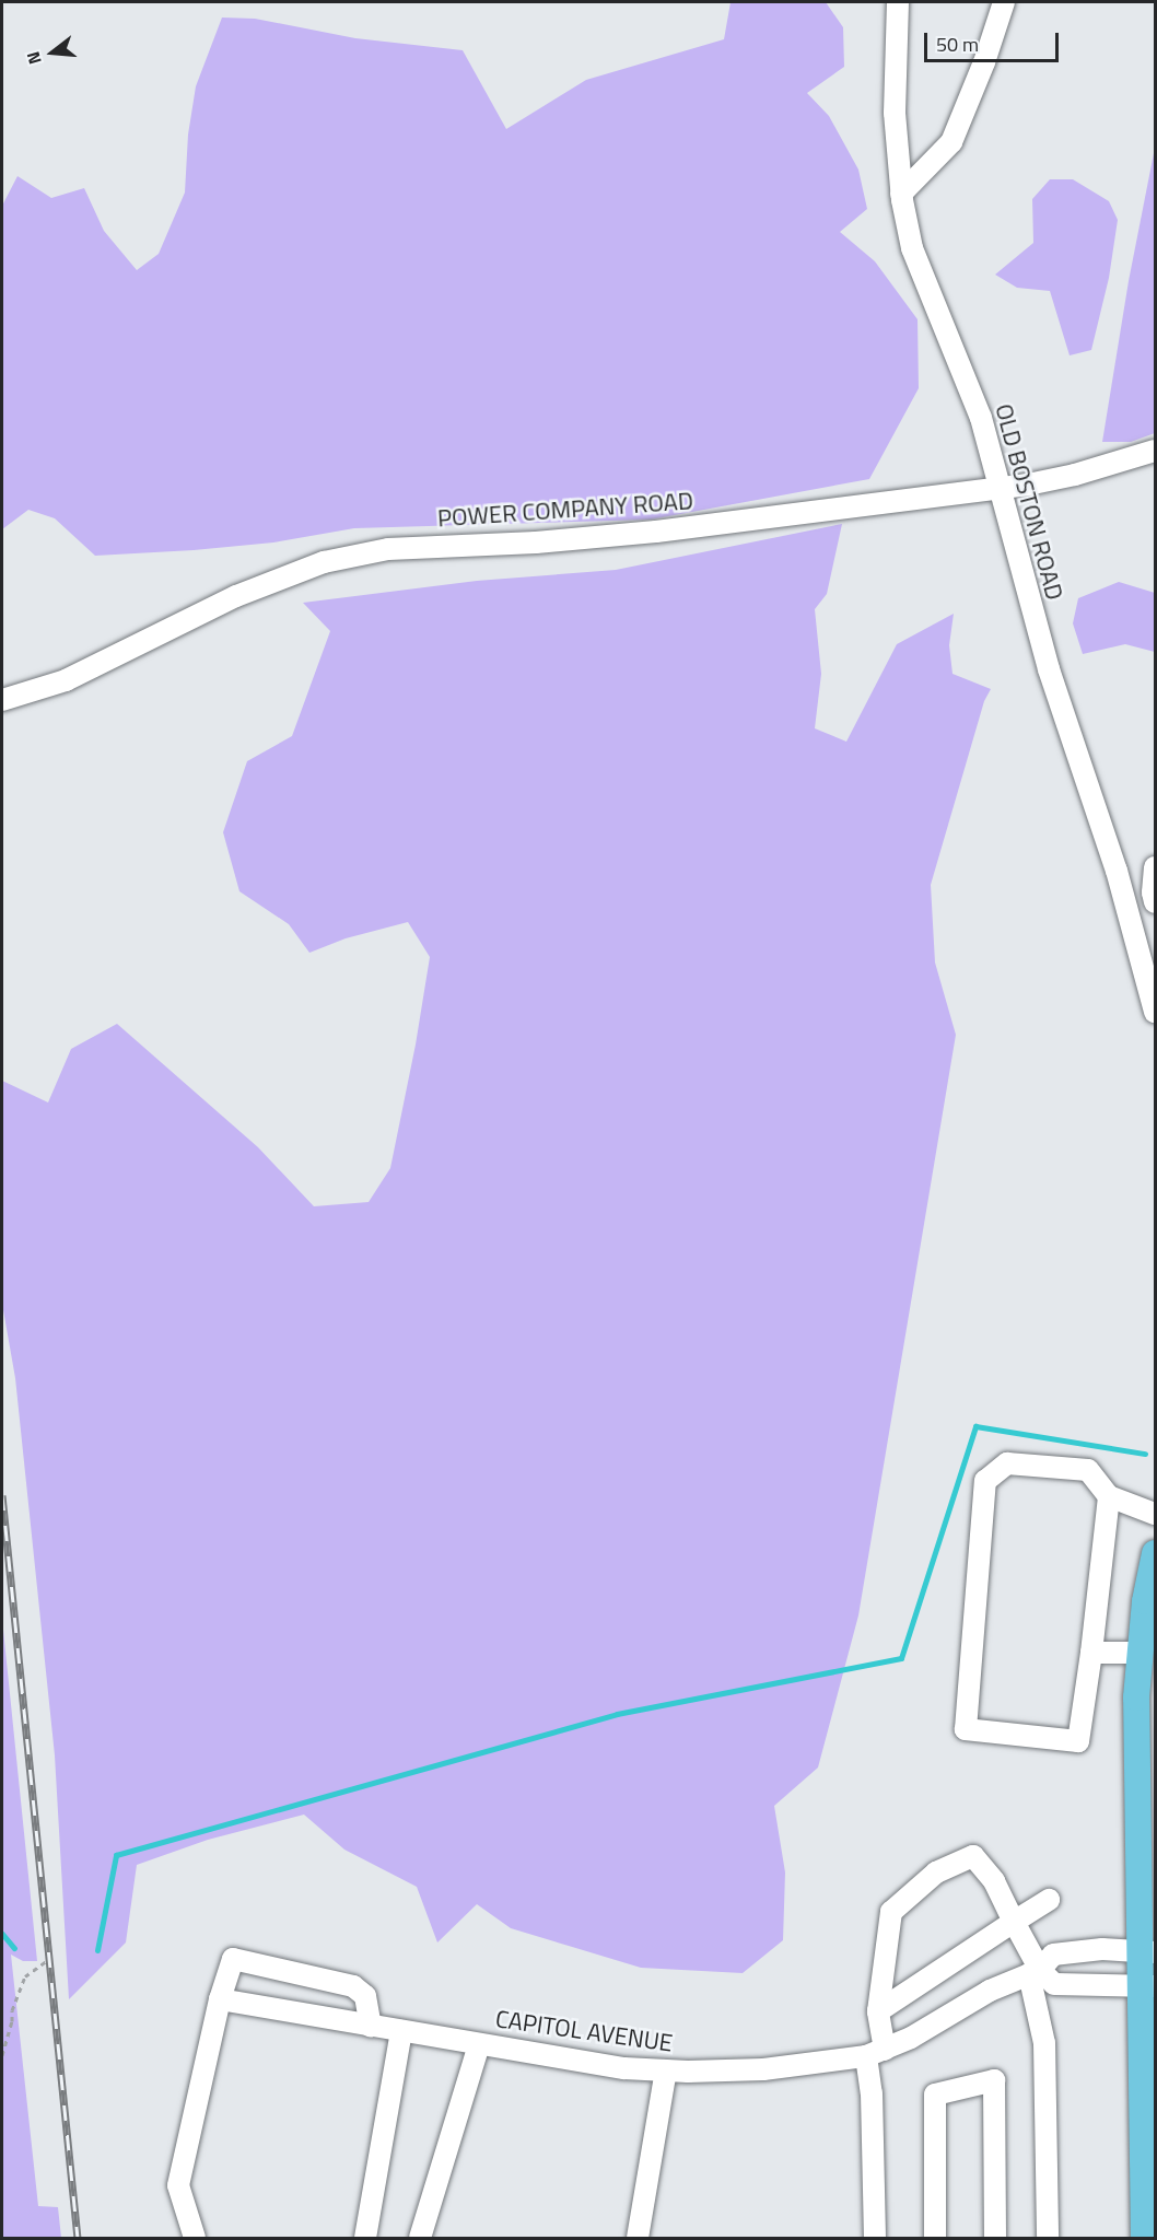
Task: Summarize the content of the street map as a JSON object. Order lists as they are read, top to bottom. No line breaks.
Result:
{"streets":{"street":["OLD BOSTON ROAD","POWER COMPANY ROAD","CAPITOL AVENUE"]},"crossings":[["OLD BOSTON ROAD","POWER COMPANY ROAD"]],"scale_bar":"50 m","north":"left"}
